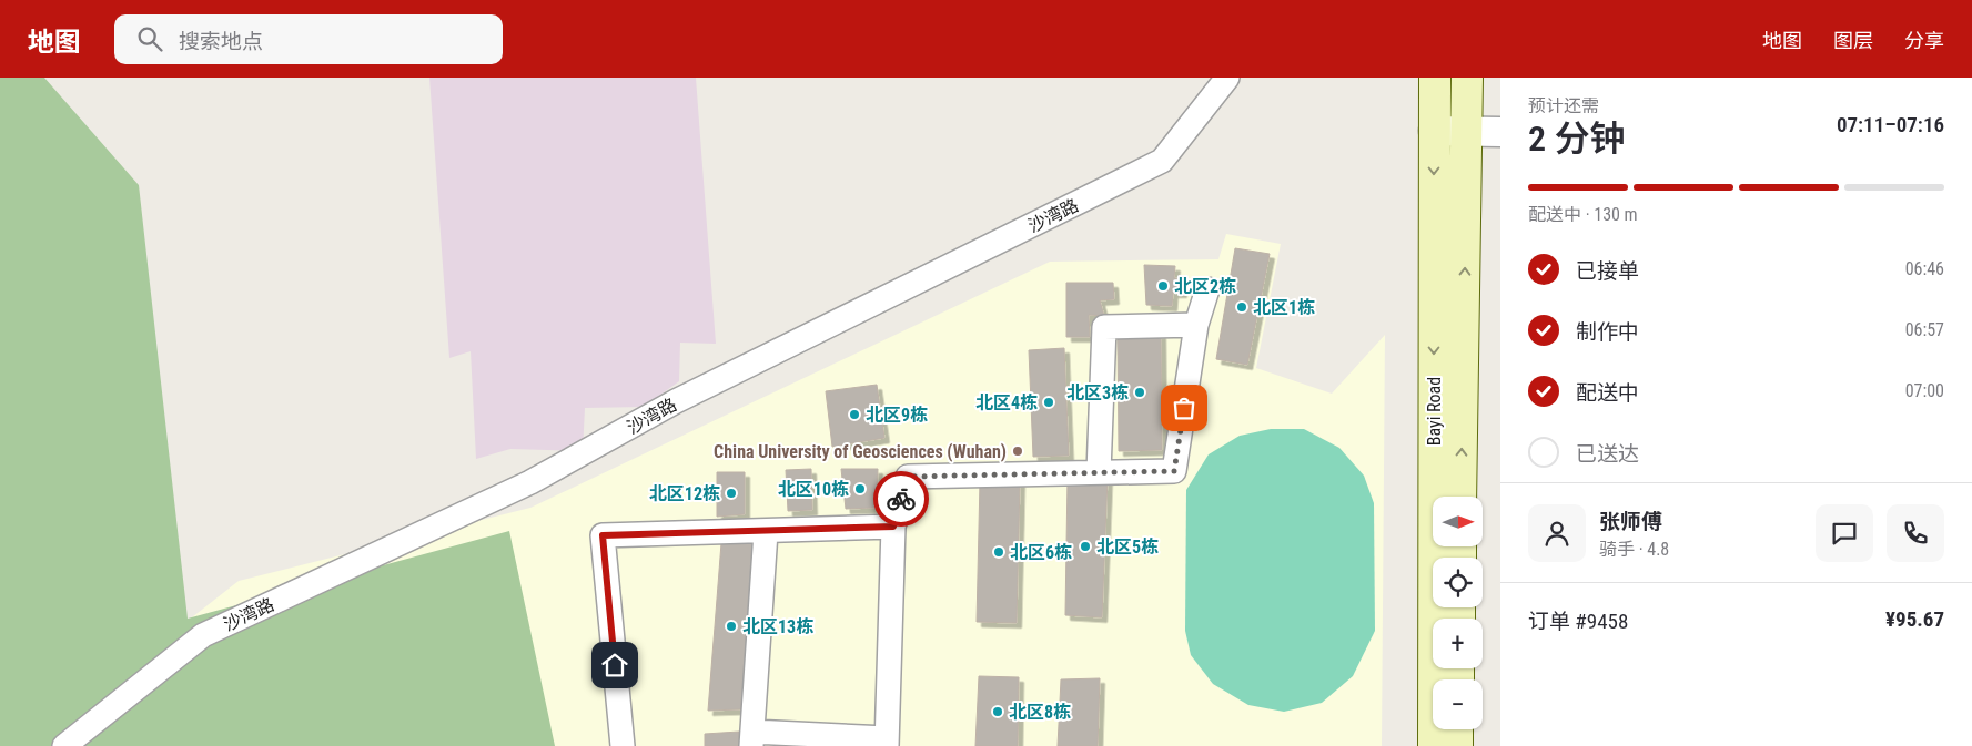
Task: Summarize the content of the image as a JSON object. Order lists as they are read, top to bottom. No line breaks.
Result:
{"streets":{"main road":["Bayi Road"],"street":["沙湾路"]},"places":["北区2栋","北区1栋","北区3栋","北区4栋","北区9栋","China University of Geosciences (Wuhan)","北区10栋","北区12栋","北区5栋","北区6栋","北区13栋","北区8栋"],"north":"right","page":{"header":"地图","search":"搜索地点","nav":["地图","图层","分享"],"heading":["2 分钟","预计还需","07:11–07:16"],"panel":["张师傅","骑手 · 4.8","订单 #9458","¥95.67"],"bar":"配送中 · 130 m","list":[["已接单","06:46"],["制作中","06:57"],["配送中","07:00"],"已送达"],"map_buttons":["+","−"]}}
